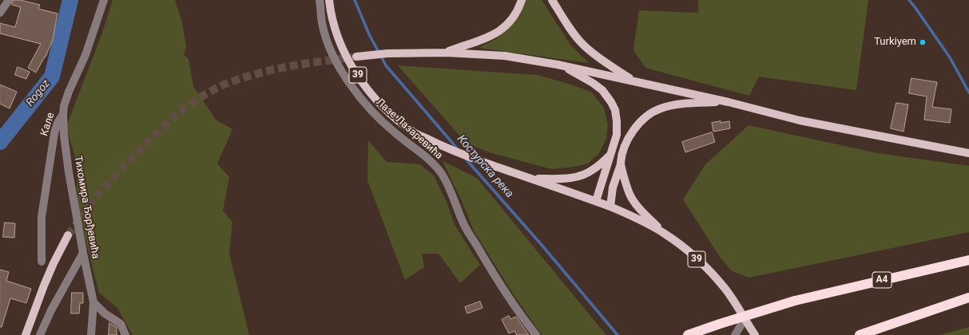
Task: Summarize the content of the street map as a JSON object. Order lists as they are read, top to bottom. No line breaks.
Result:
{"streets":{"highway":["A4"],"main road":["39"],"street":["Кале","Лазе Лазаревића","Тихомира Ђорђевића"]},"crossings":[["Кале","Тихомира Ђорђевића"]],"water":["Rogoz","Костурска река"],"places":["Turkiyem"]}
